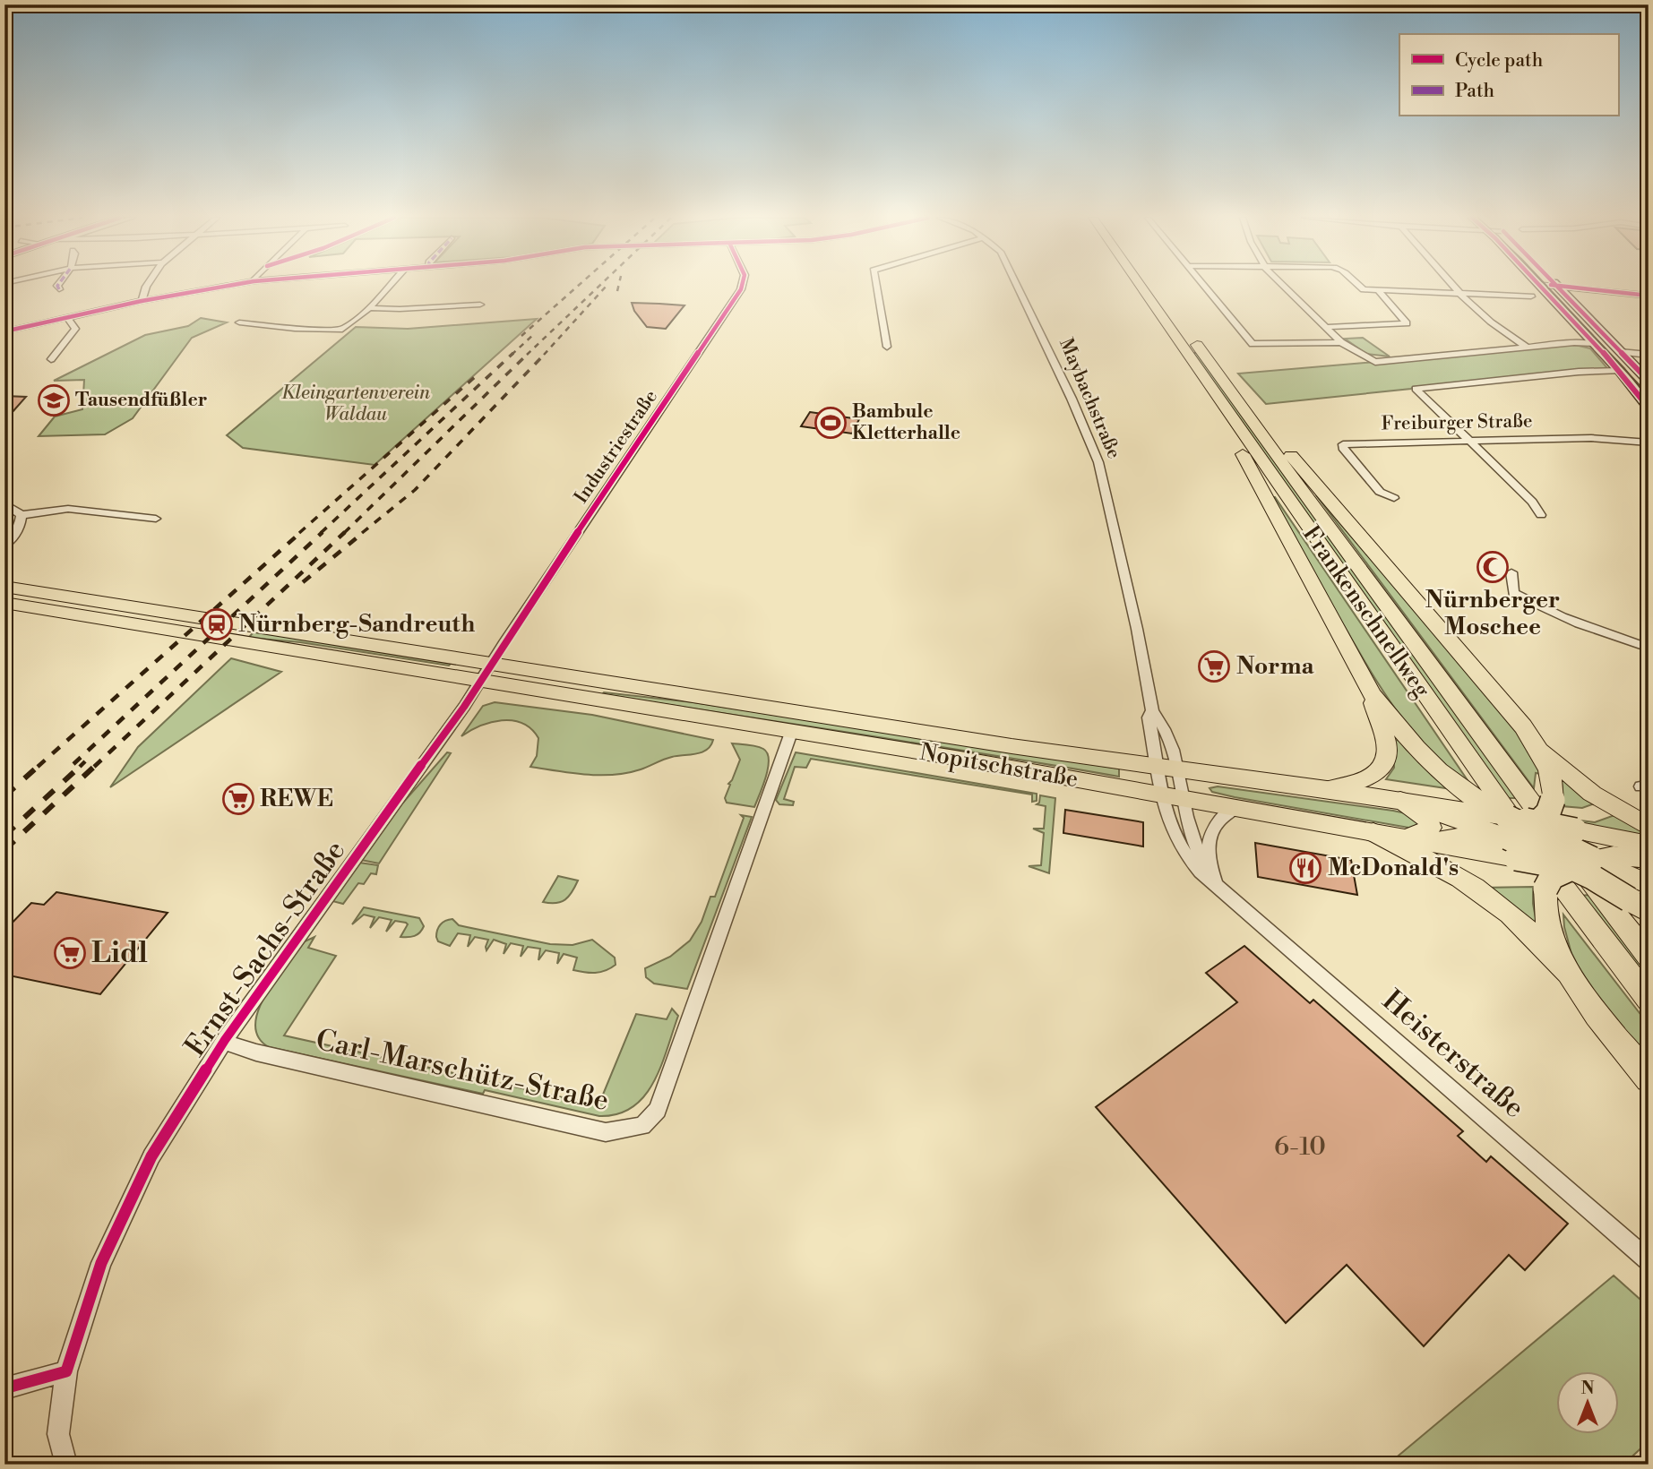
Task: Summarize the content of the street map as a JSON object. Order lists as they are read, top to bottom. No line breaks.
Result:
{"streets":{"highway":["Frankenschnellweg"],"main road":["Nopitschstraße"],"street":["Maybachstraße","Freiburger Straße","Industriestraße","Ernst-Sachs-Straße","Heisterstraße","Carl-Marschütz-Straße"]},"crossings":[["Maybachstraße","Nopitschstraße"],["Maybachstraße","Heisterstraße"],["Industriestraße","Nopitschstraße"],["Industriestraße","Ernst-Sachs-Straße"],["Nopitschstraße","Ernst-Sachs-Straße"],["Nopitschstraße","Heisterstraße"],["Nopitschstraße","Carl-Marschütz-Straße"],["Ernst-Sachs-Straße","Carl-Marschütz-Straße"]],"parks":["Kleingartenverein Waldau"],"places":{"school or university":["Tausendfüßler"],"sports":["Bambule Kletterhalle"],"mosque":["Nürnberger Moschee"],"station":["Nürnberg-Sandreuth"],"supermarket":["Norma","REWE","Lidl"],"restaurant":["McDonald's"]},"house_numbers":["6-10"],"legend":["Cycle path","Path"],"north":"top"}
